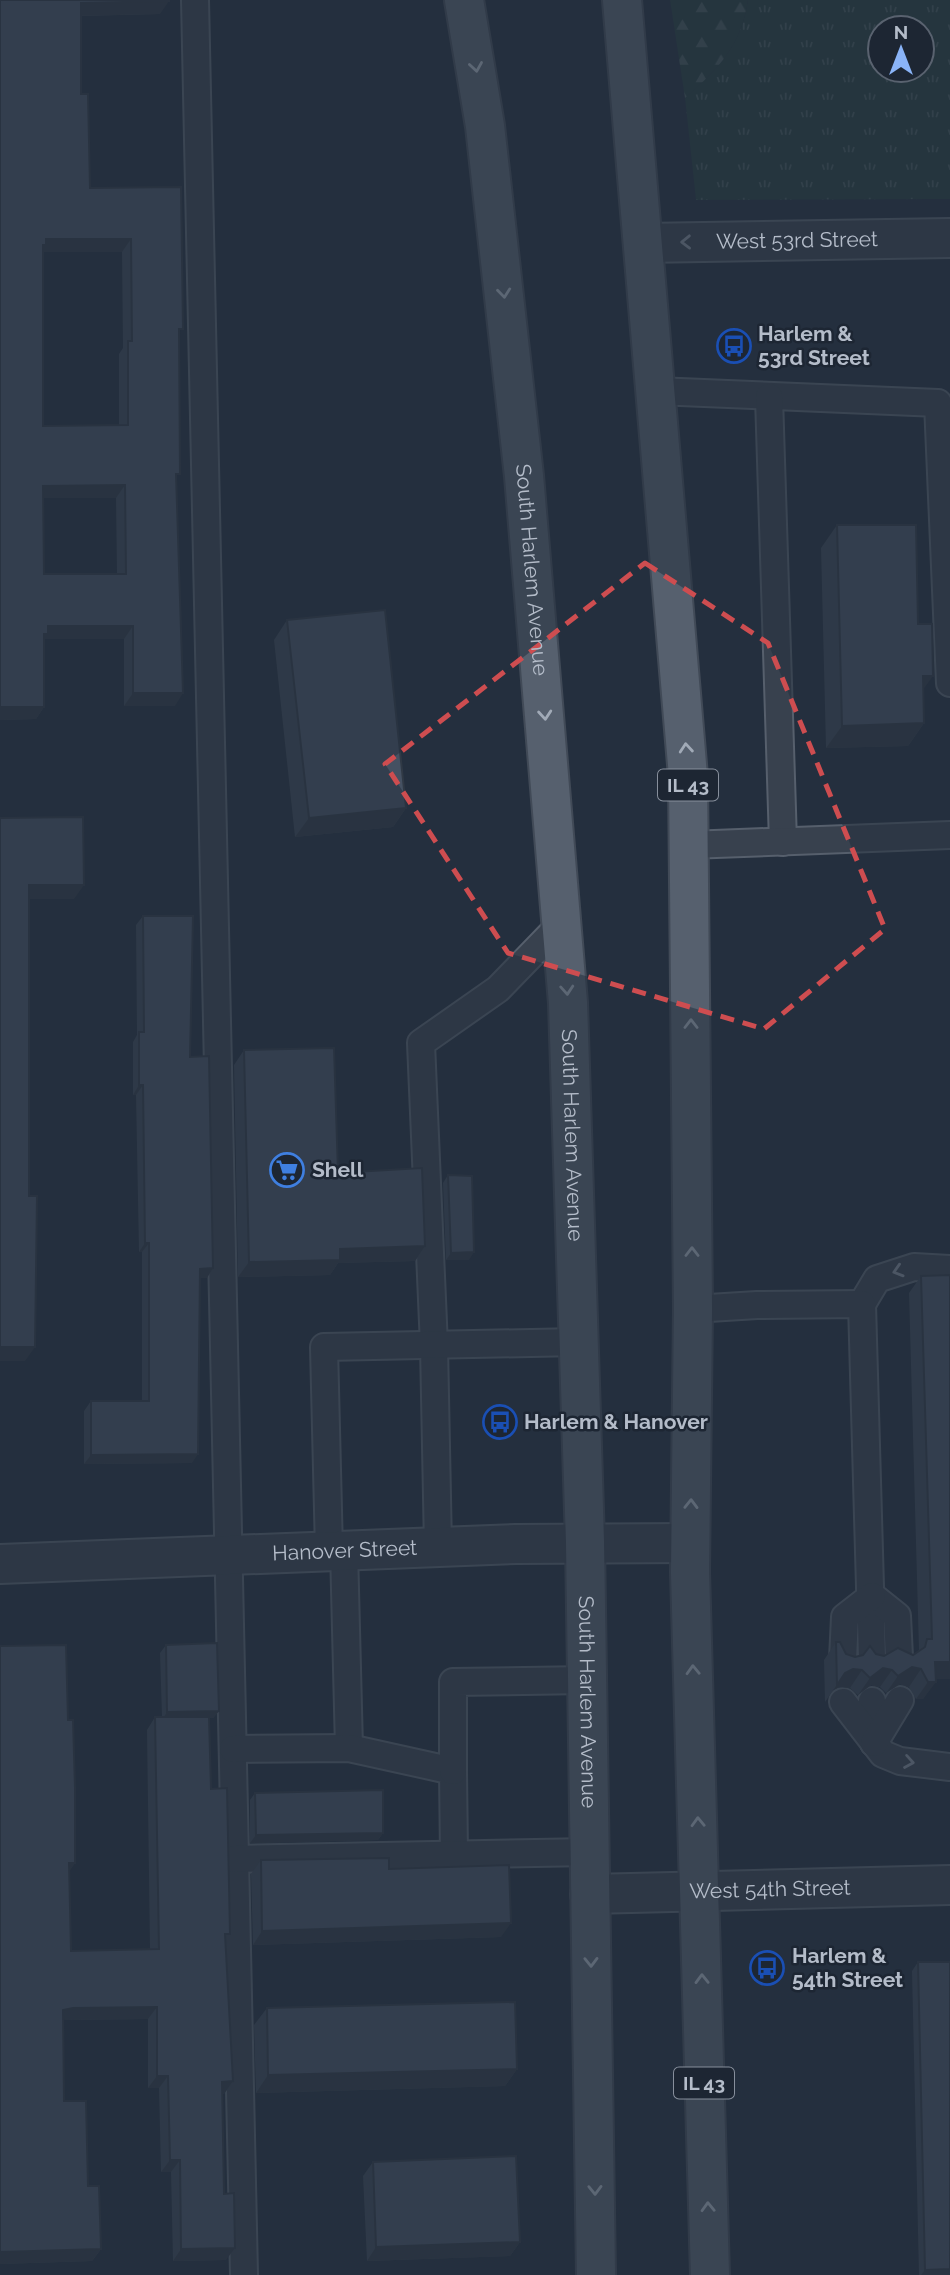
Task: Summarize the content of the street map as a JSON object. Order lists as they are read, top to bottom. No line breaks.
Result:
{"streets":{"main road":["South Harlem Avenue","IL 43"],"street":["West 53rd Street","Hanover Street","West 54th Street"]},"crossings":[["West 53rd Street","IL 43"],["South Harlem Avenue","Hanover Street"],["South Harlem Avenue","West 54th Street"],["IL 43","Hanover Street"],["IL 43","West 54th Street"]],"one_way":["West 53rd Street"],"places":{"bus stop":["Harlem & 53rd Street","Harlem & Hanover","Harlem & 54th Street"],"supermarket":["Shell"]},"north":"top"}
